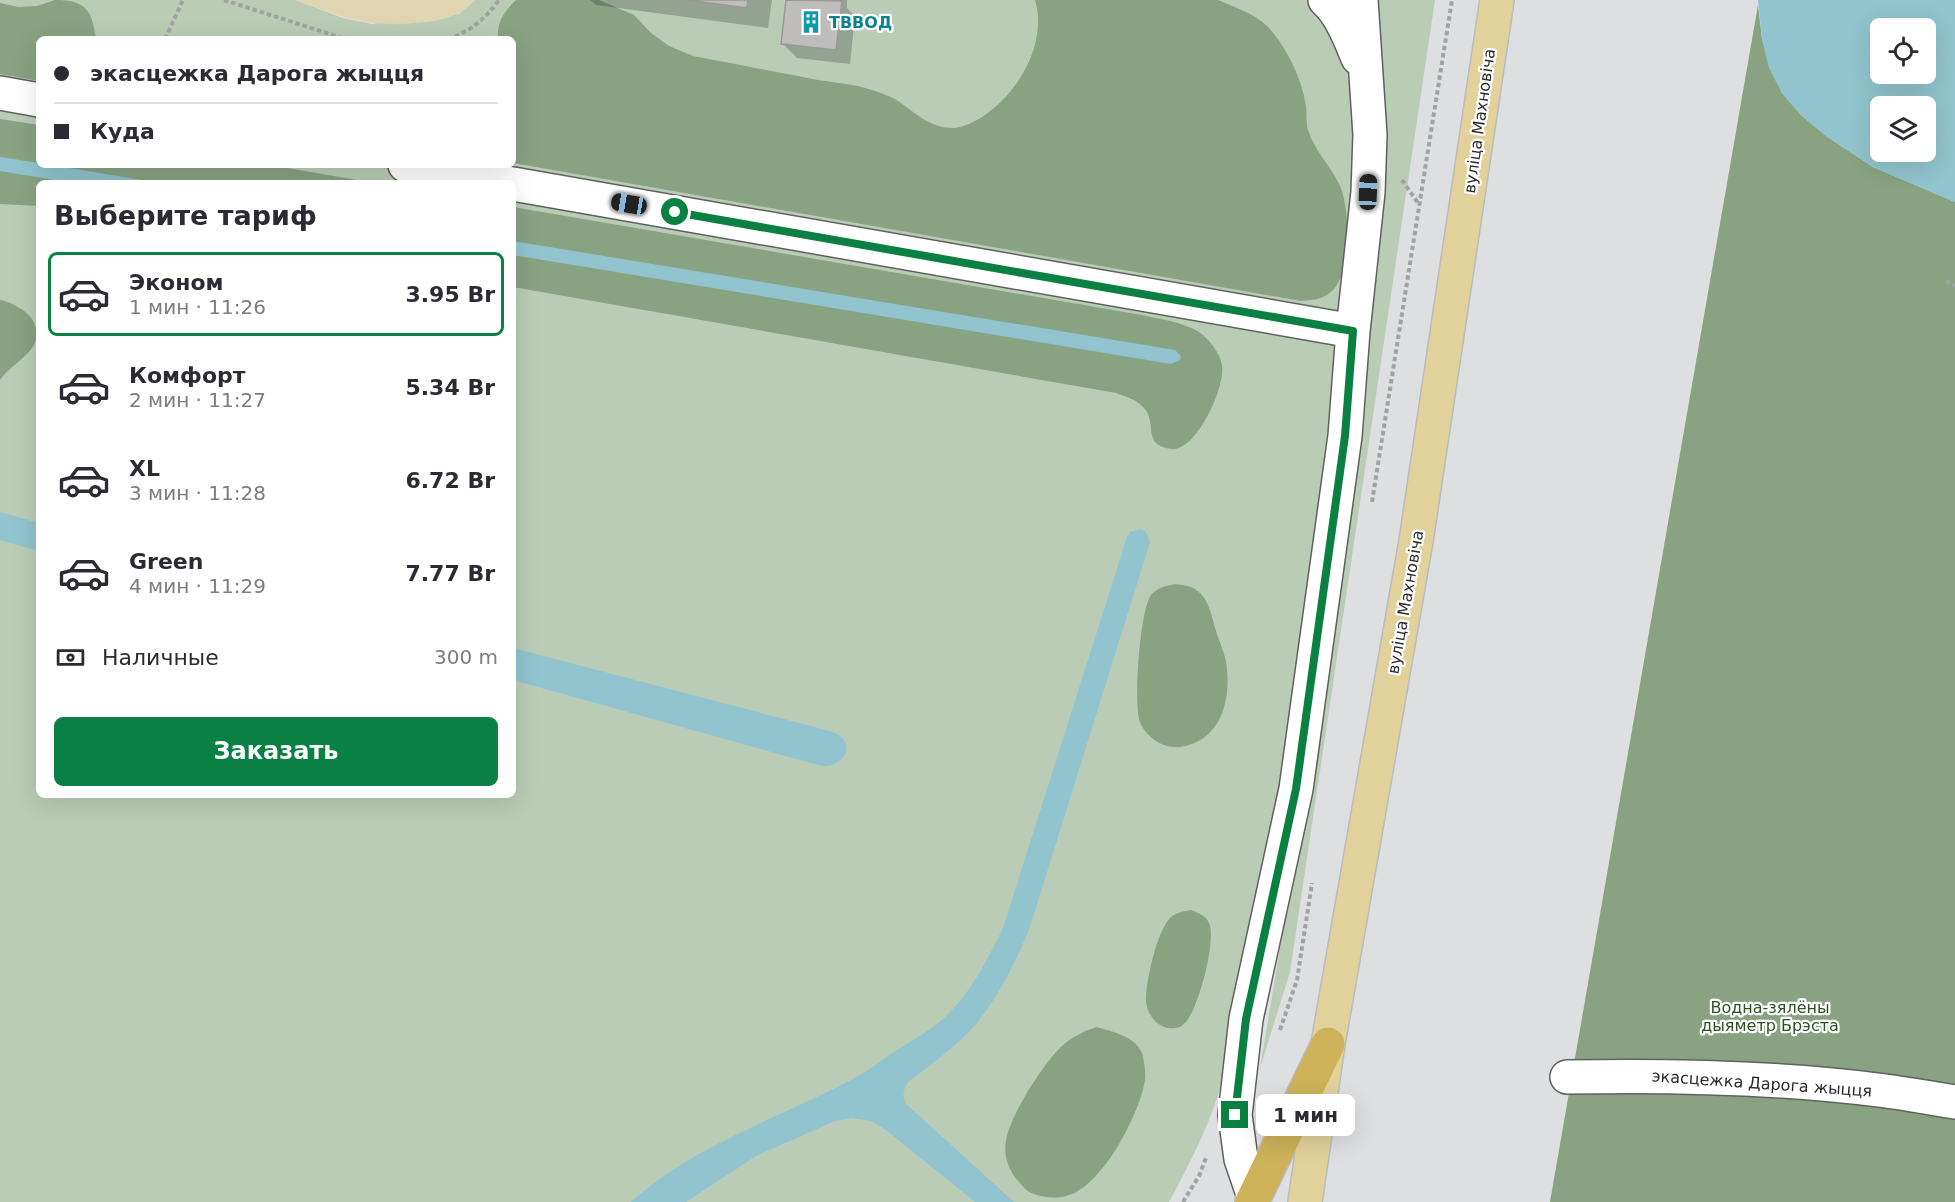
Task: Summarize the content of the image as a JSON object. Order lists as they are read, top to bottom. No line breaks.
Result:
{"streets":{"main road":["вуліца Махновіча"],"street":["экасцежка Дарога жыцця"]},"parks":["Водна-зялёны дыяметр Брэста"],"places":{"building":["ТВВОД"]},"page":{"banner":["экасцежка Дарога жыцця","Куда"],"heading":"Выберите тариф","list":[{"name":"Эконом","note":"1 мин · 11:26","value":"3.95 Br"},{"name":"Комфорт","note":"2 мин · 11:27","value":"5.34 Br"},{"name":"XL","note":"3 мин · 11:28","value":"6.72 Br"},{"name":"Green","note":"4 мин · 11:29","value":"7.77 Br"}],"pay":["Наличные","300 m"],"buttons":"Заказать","bubble":"1 мин"}}
